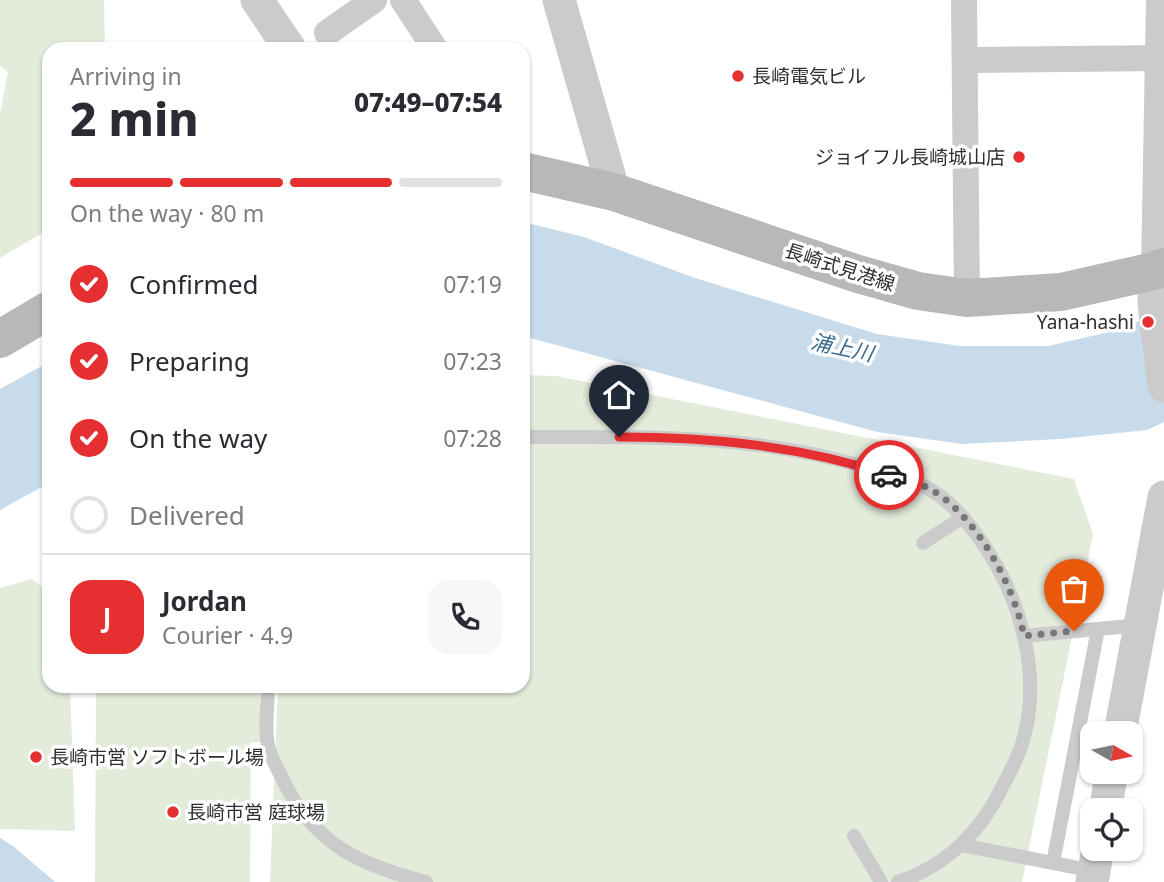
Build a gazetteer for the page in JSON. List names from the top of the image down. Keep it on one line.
{"streets":{"main road":["長崎式見港線"]},"water":["浦上川"],"places":["長崎電気ビル","ジョイフル長崎城山店","Yana-hashi","長崎市営 ソフトボール場","長崎市営 庭球場"],"north":"right","page":{"heading":["2 min","Arriving in","07:49–07:54"],"panel":["Jordan","Courier · 4.9"],"bar":"On the way · 80 m","list":[["Confirmed","07:19"],["Preparing","07:23"],["On the way","07:28"],"Delivered"],"round":"J"}}
